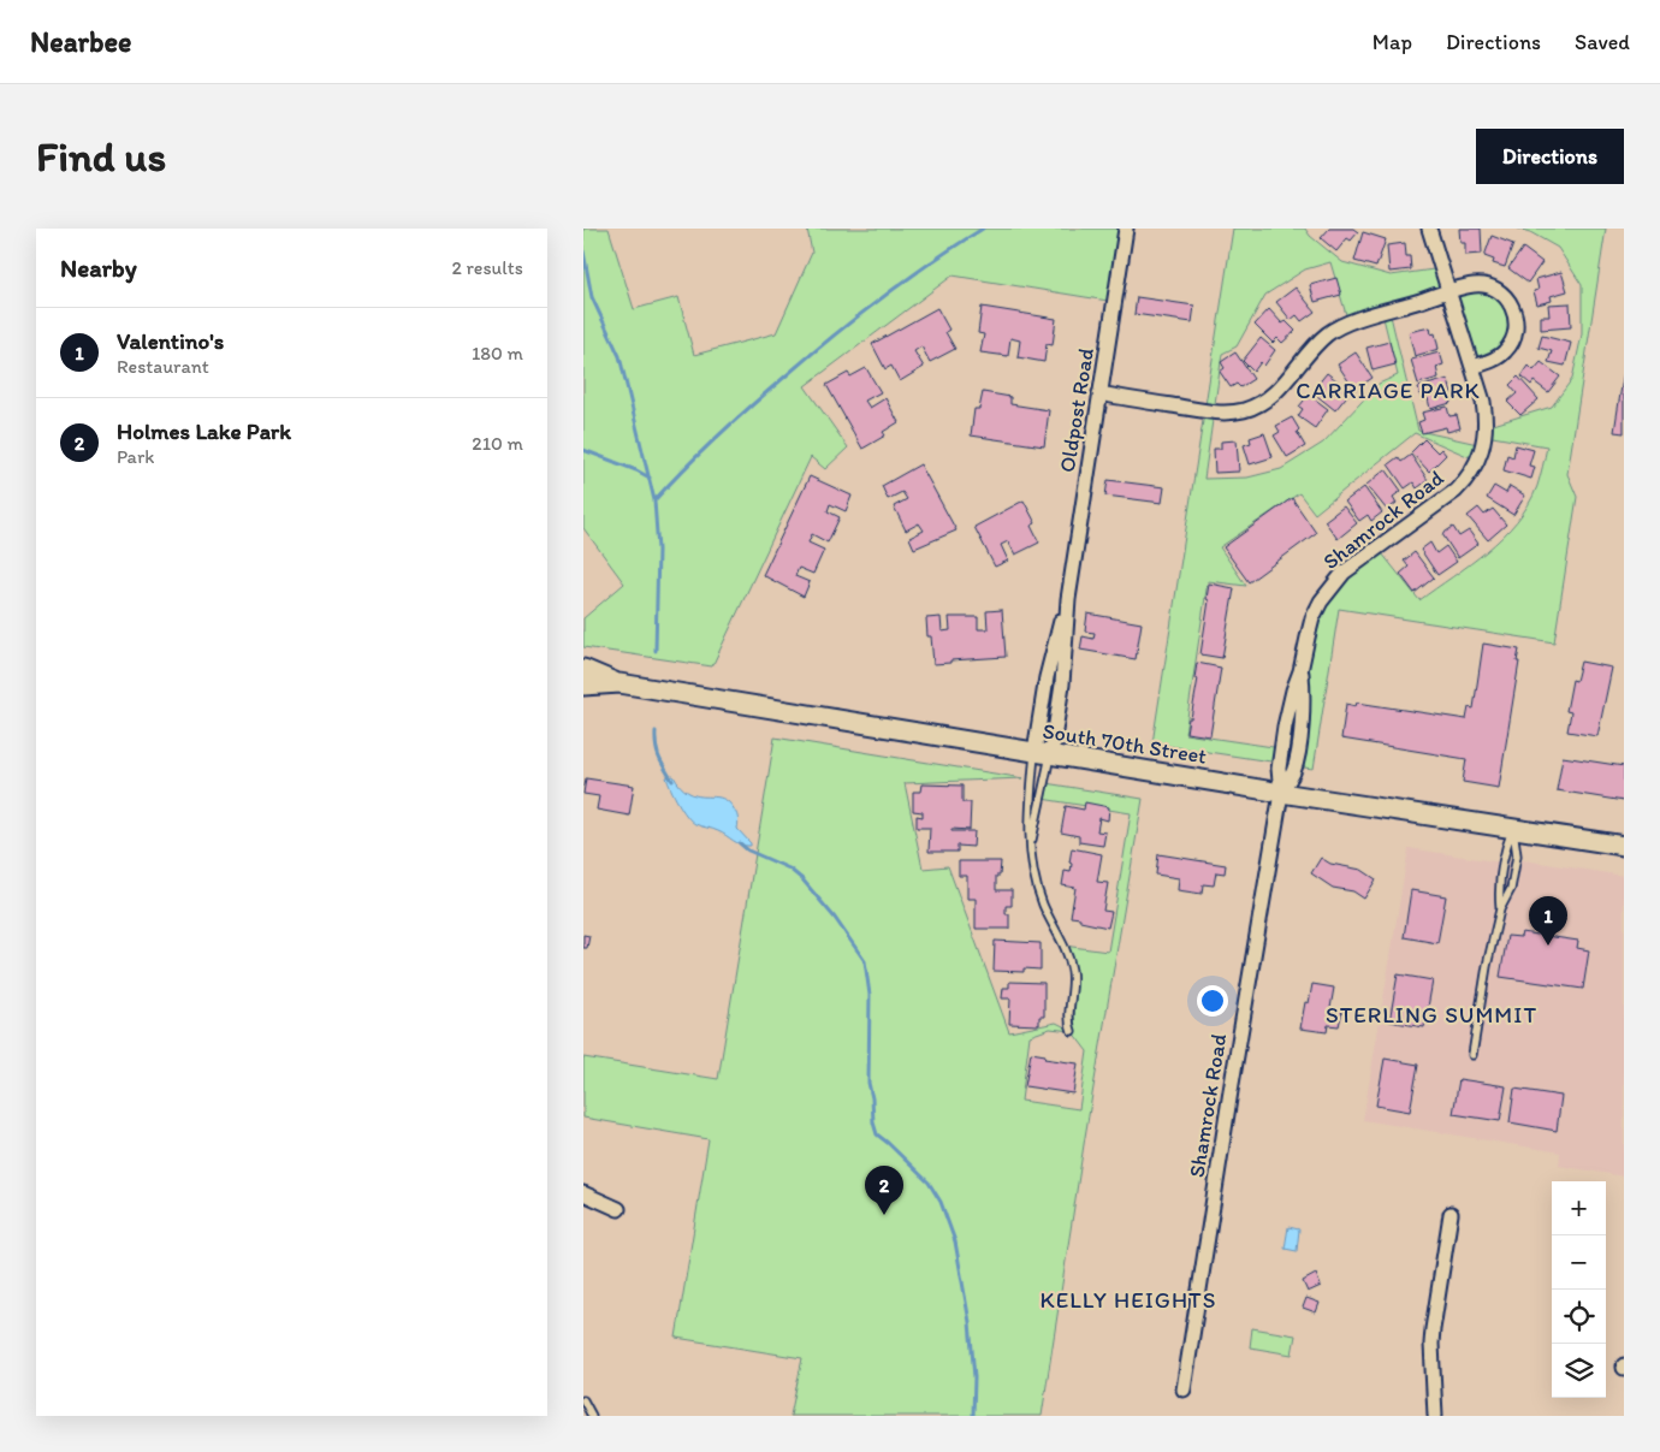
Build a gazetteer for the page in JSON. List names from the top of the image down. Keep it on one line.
{"streets":{"main road":["South 70th Street"],"street":["Oldpost Road","Shamrock Road"]},"crossings":[["Oldpost Road","South 70th Street"],["Shamrock Road","South 70th Street"]],"districts":["CARRIAGE PARK","STERLING SUMMIT","KELLY HEIGHTS"],"page":{"header":"Nearbee","nav":["Map","Directions","Saved"],"buttons":"Directions","title":"Find us","heading":["Nearby","2 results"],"list":[{"mark":"1","name":"Valentino's","note":"Restaurant","value":"180 m"},{"mark":"2","name":"Holmes Lake Park","note":"Park","value":"210 m"}],"pins":["1","2"],"map_buttons":["+","−"]}}
